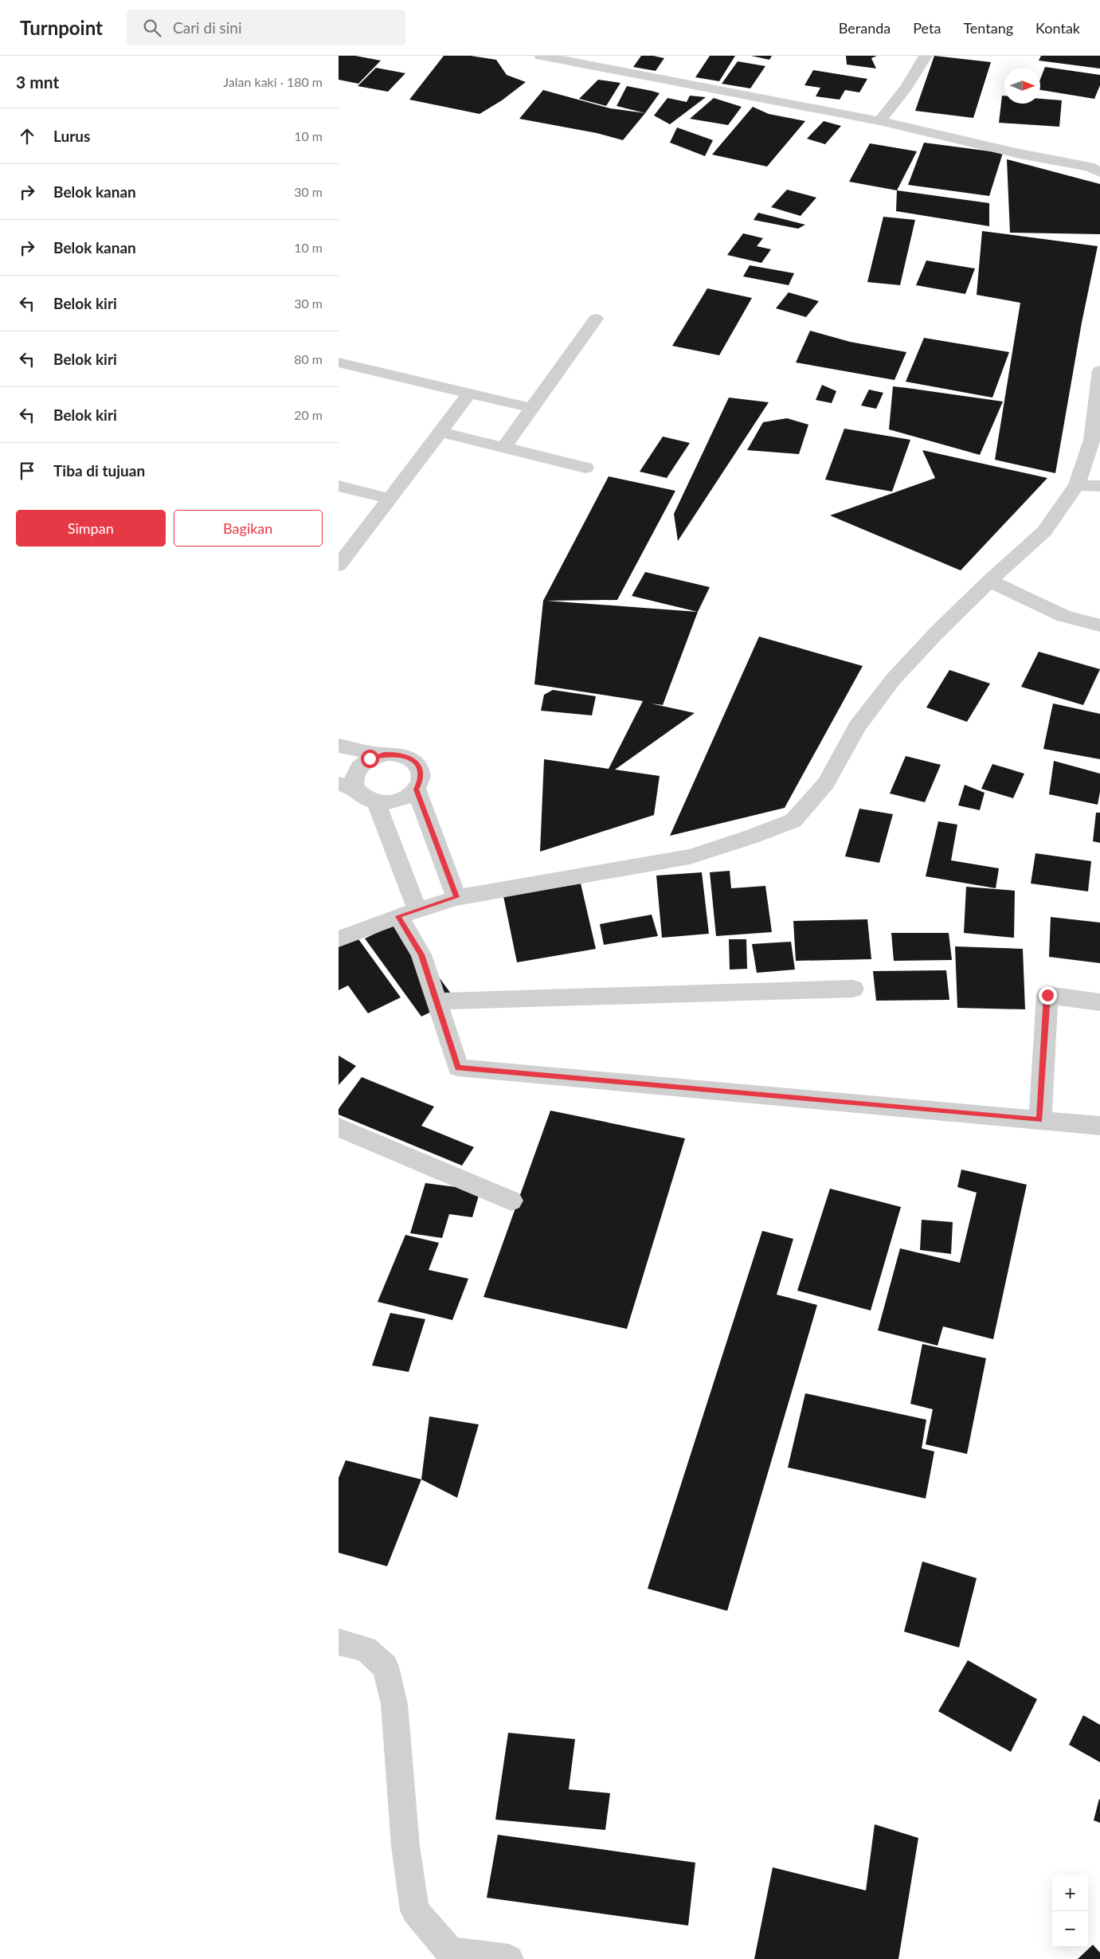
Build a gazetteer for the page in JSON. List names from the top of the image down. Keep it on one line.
{"north":"right","page":{"header":"Turnpoint","search":"Cari di sini","nav":["Beranda","Peta","Tentang","Kontak"],"heading":["3 mnt","Jalan kaki · 180 m"],"list":[["Lurus","10 m"],["Belok kanan","30 m"],["Belok kanan","10 m"],["Belok kiri","30 m"],["Belok kiri","80 m"],["Belok kiri","20 m"],"Tiba di tujuan"],"buttons":["Simpan","Bagikan"],"map_buttons":["+","−"]}}
